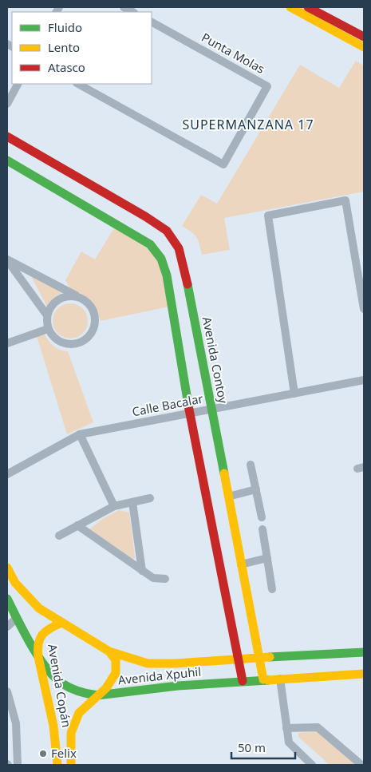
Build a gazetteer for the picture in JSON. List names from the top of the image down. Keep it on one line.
{"streets":{"street":["Punta Molas","Avenida Contoy","Calle Bacalar","Avenida Xpuhil","Avenida Copán"]},"crossings":[["Avenida Contoy","Calle Bacalar"],["Avenida Contoy","Avenida Xpuhil"],["Avenida Xpuhil","Avenida Copán"]],"districts":["SUPERMANZANA 17"],"places":["Felix"],"legend":["Fluido","Lento","Atasco"],"scale_bar":"50 m"}
